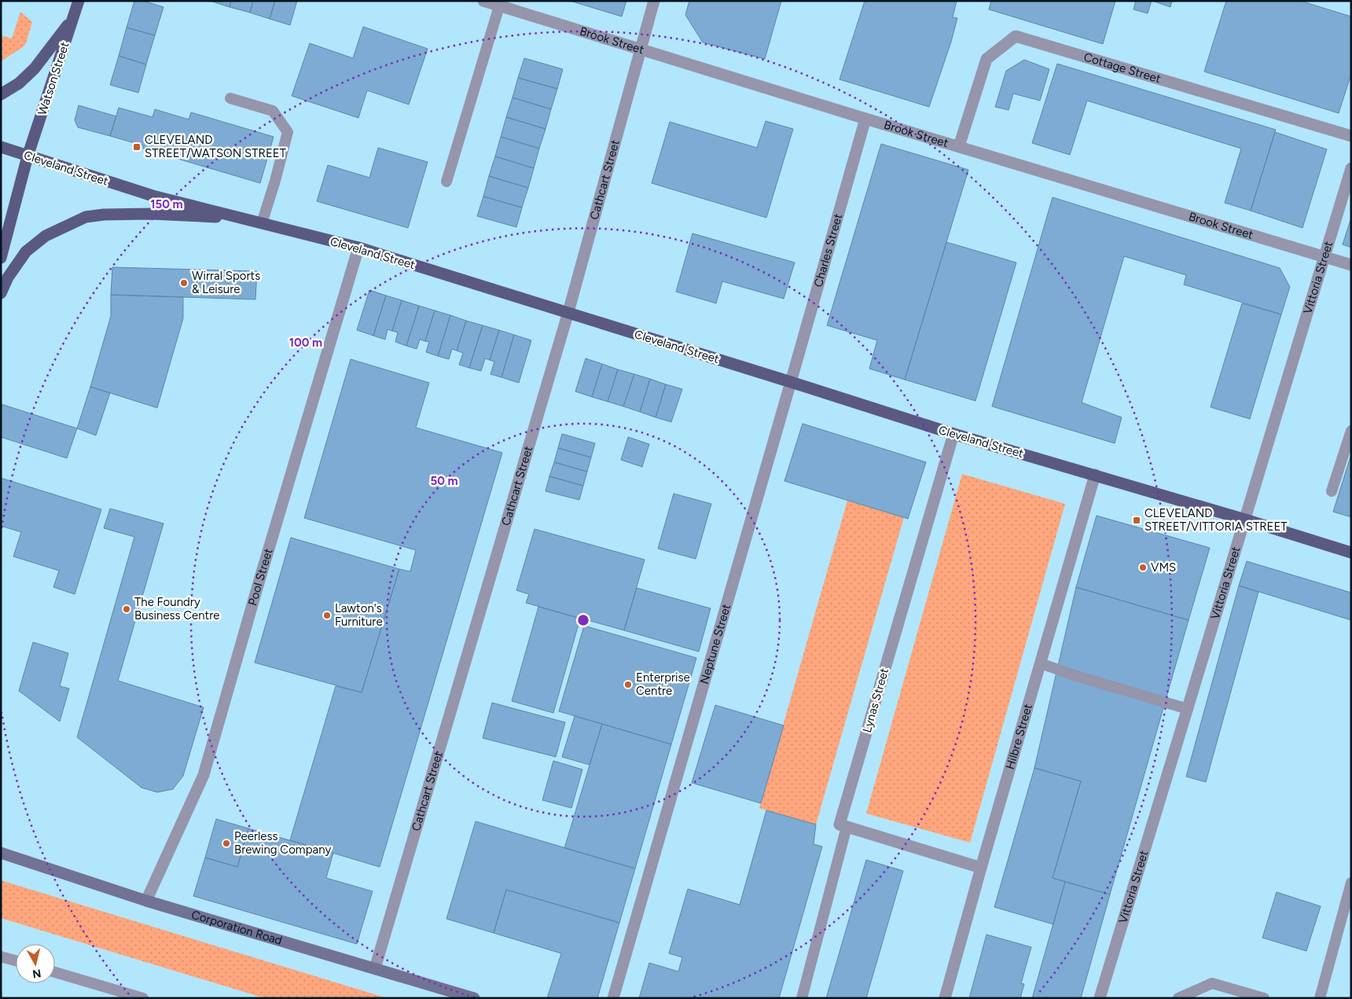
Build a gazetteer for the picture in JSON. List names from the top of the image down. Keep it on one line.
{"streets":{"main road":["Watson Street","Cleveland Street","Corporation Road"],"street":["Brook Street","Cottage Street","Cathcart Street","Charles Street","Vittoria Street","Pool Street","Neptune Street","Lynas Street","Hilbre Street"]},"crossings":[["Brook Street","Cottage Street"],["Brook Street","Cathcart Street"],["Brook Street","Charles Street"],["Brook Street","Vittoria Street"],["Watson Street","Cleveland Street"],["Cleveland Street","Cathcart Street"],["Cleveland Street","Charles Street"],["Cleveland Street","Vittoria Street"],["Cleveland Street","Pool Street"],["Cleveland Street","Neptune Street"],["Cleveland Street","Lynas Street"],["Cleveland Street","Hilbre Street"],["Cathcart Street","Corporation Road"],["Charles Street","Neptune Street"],["Pool Street","Corporation Road"]],"places":{"transit":["CLEVELAND STREET/WATSON STREET","CLEVELAND STREET/VITTORIA STREET"],"other":["Wirral Sports & Leisure","VMS","The Foundry Business Centre","Lawton's Furniture","Enterprise Centre","Peerless Brewing Company"]},"north":"bottom","rings":["150 m","100 m","50 m"]}
